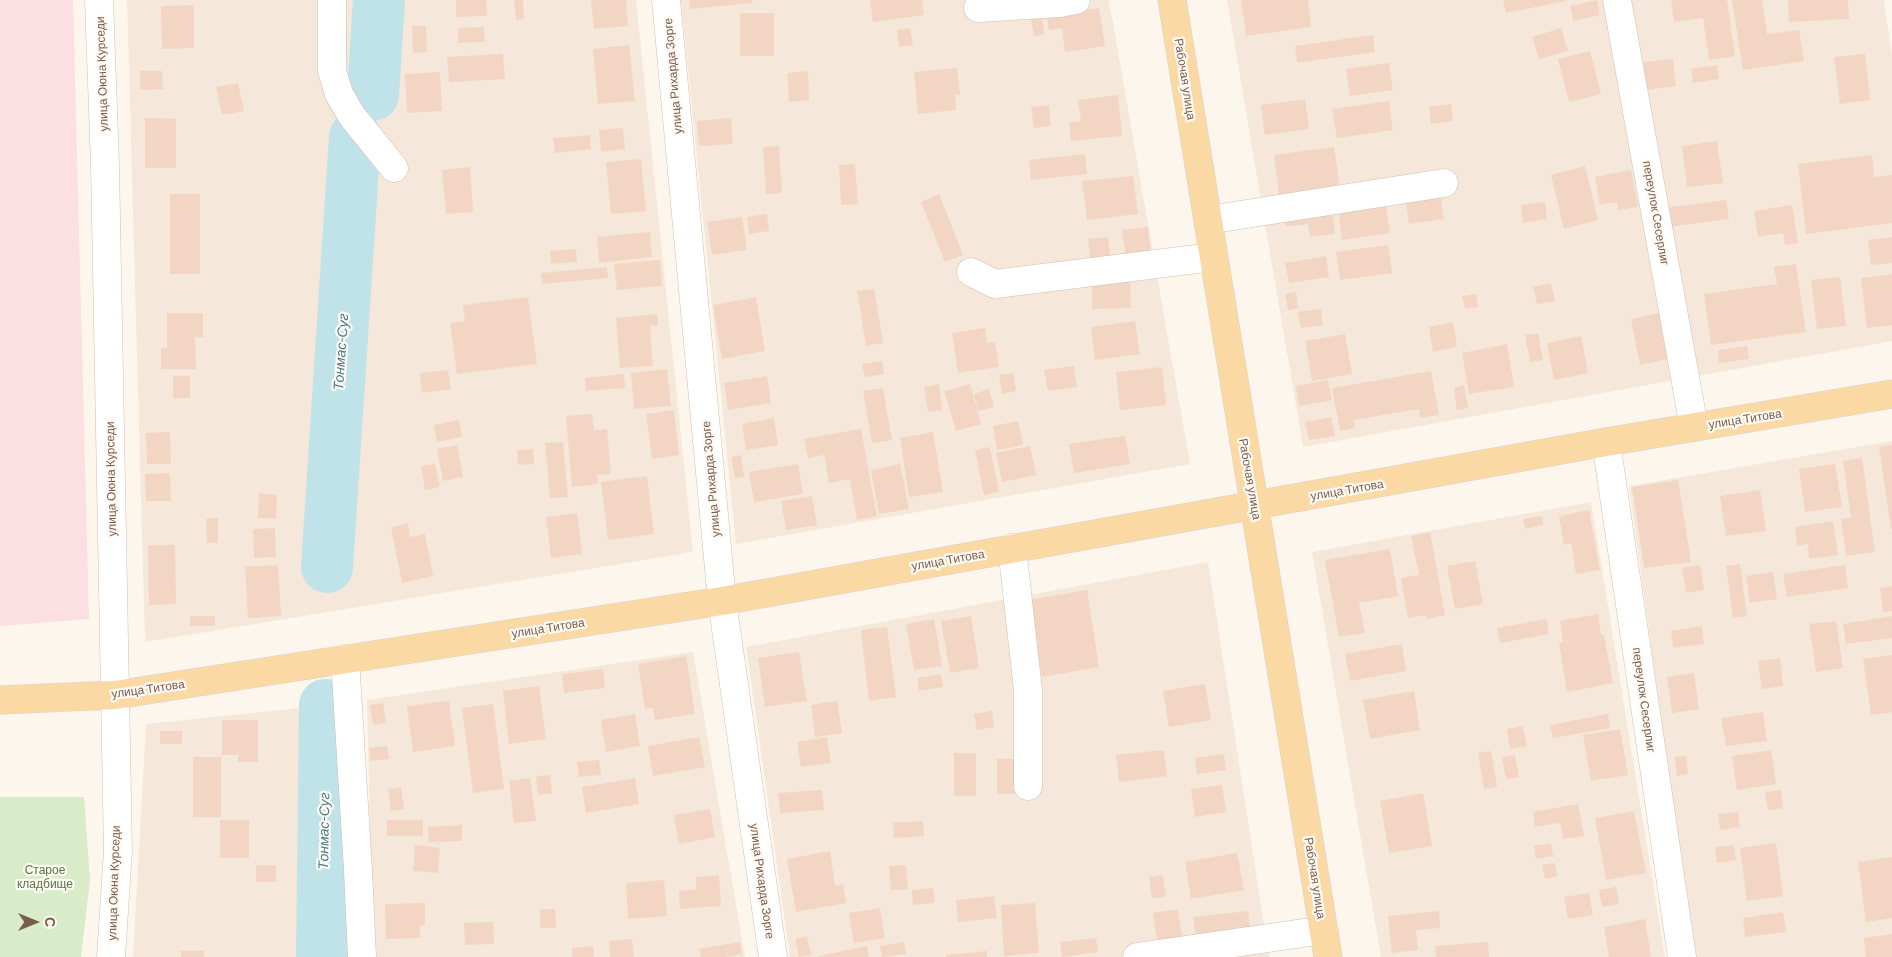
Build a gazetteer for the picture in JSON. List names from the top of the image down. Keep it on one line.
{"streets":{"main road":["Рабочая улица","улица Титова"],"street":["улица Оюна Курседи","улица Рихарда Зорге","переулок Сесерлиг"]},"crossings":[["улица Оюна Курседи","улица Титова"],["улица Рихарда Зорге","улица Титова"],["Рабочая улица","улица Титова"],["переулок Сесерлиг","улица Титова"]],"water":["Тонмас-Суг"],"parks":["Старое кладбище"],"north":"right"}
